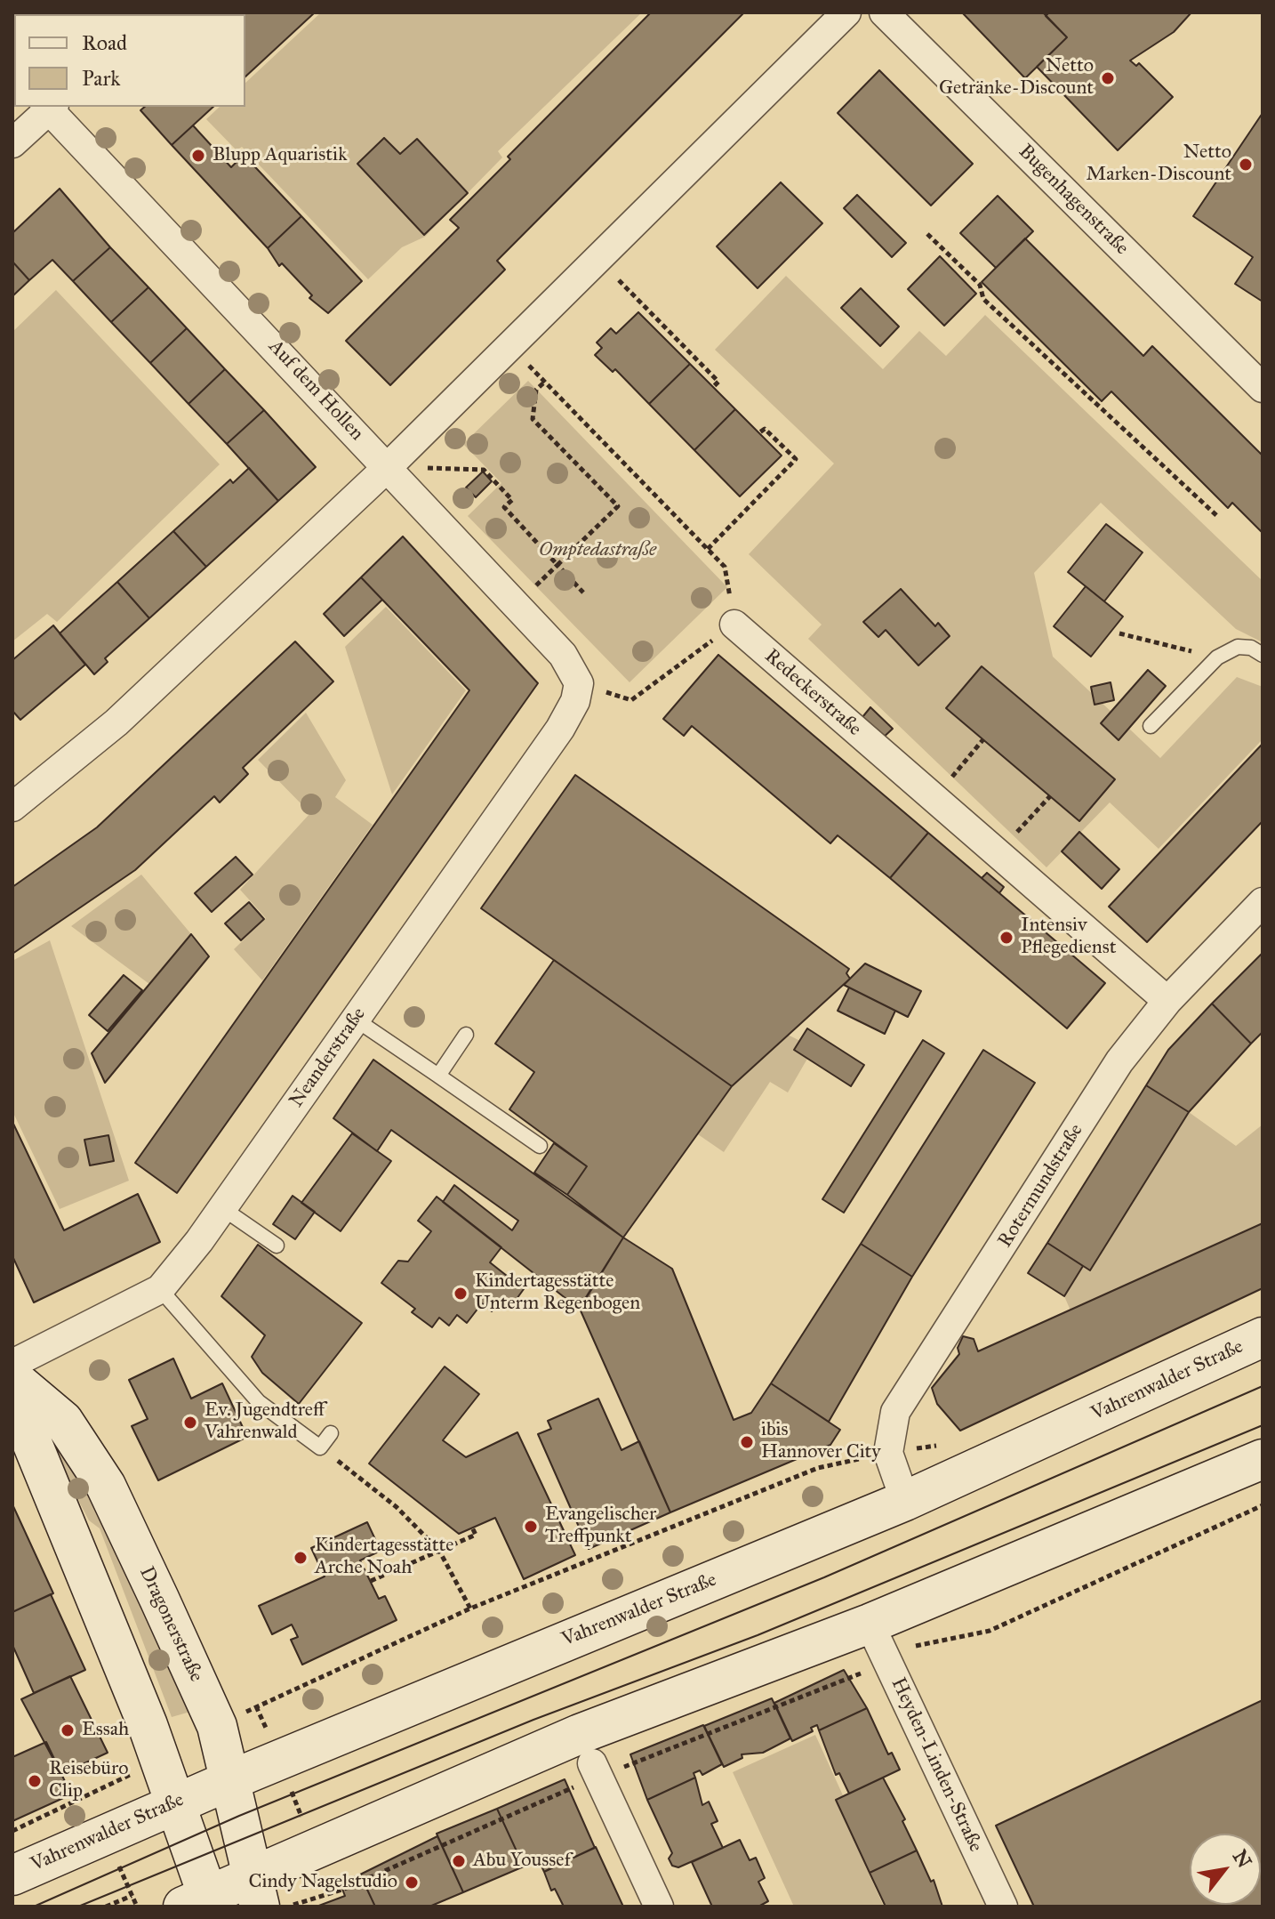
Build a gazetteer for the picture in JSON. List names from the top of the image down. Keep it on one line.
{"streets":{"main road":["Vahrenwalder Straße","Dragonerstraße"],"street":["Bugenhagenstraße","Auf dem Hollen","Redeckerstraße","Neanderstraße","Rotermundstraße","Heyden-Linden-Straße"]},"crossings":[["Auf dem Hollen","Neanderstraße"],["Redeckerstraße","Rotermundstraße"],["Rotermundstraße","Vahrenwalder Straße"],["Vahrenwalder Straße","Dragonerstraße"]],"parks":["Omptedastraße"],"places":["Netto Getränke-Discount","Blupp Aquaristik","Netto Marken-Discount","Intensiv Pflegedienst","Kindertagesstätte Unterm Regenbogen","Ev. Jugendtreff Vahrenwald","ibis Hannover City","Evangelischer Treffpunkt","Kindertagesstätte Arche Noah","Essah","Reisebüro Clip","Abu Youssef","Cindy Nagelstudio"],"legend":["Road","Park"],"north":"top right"}
